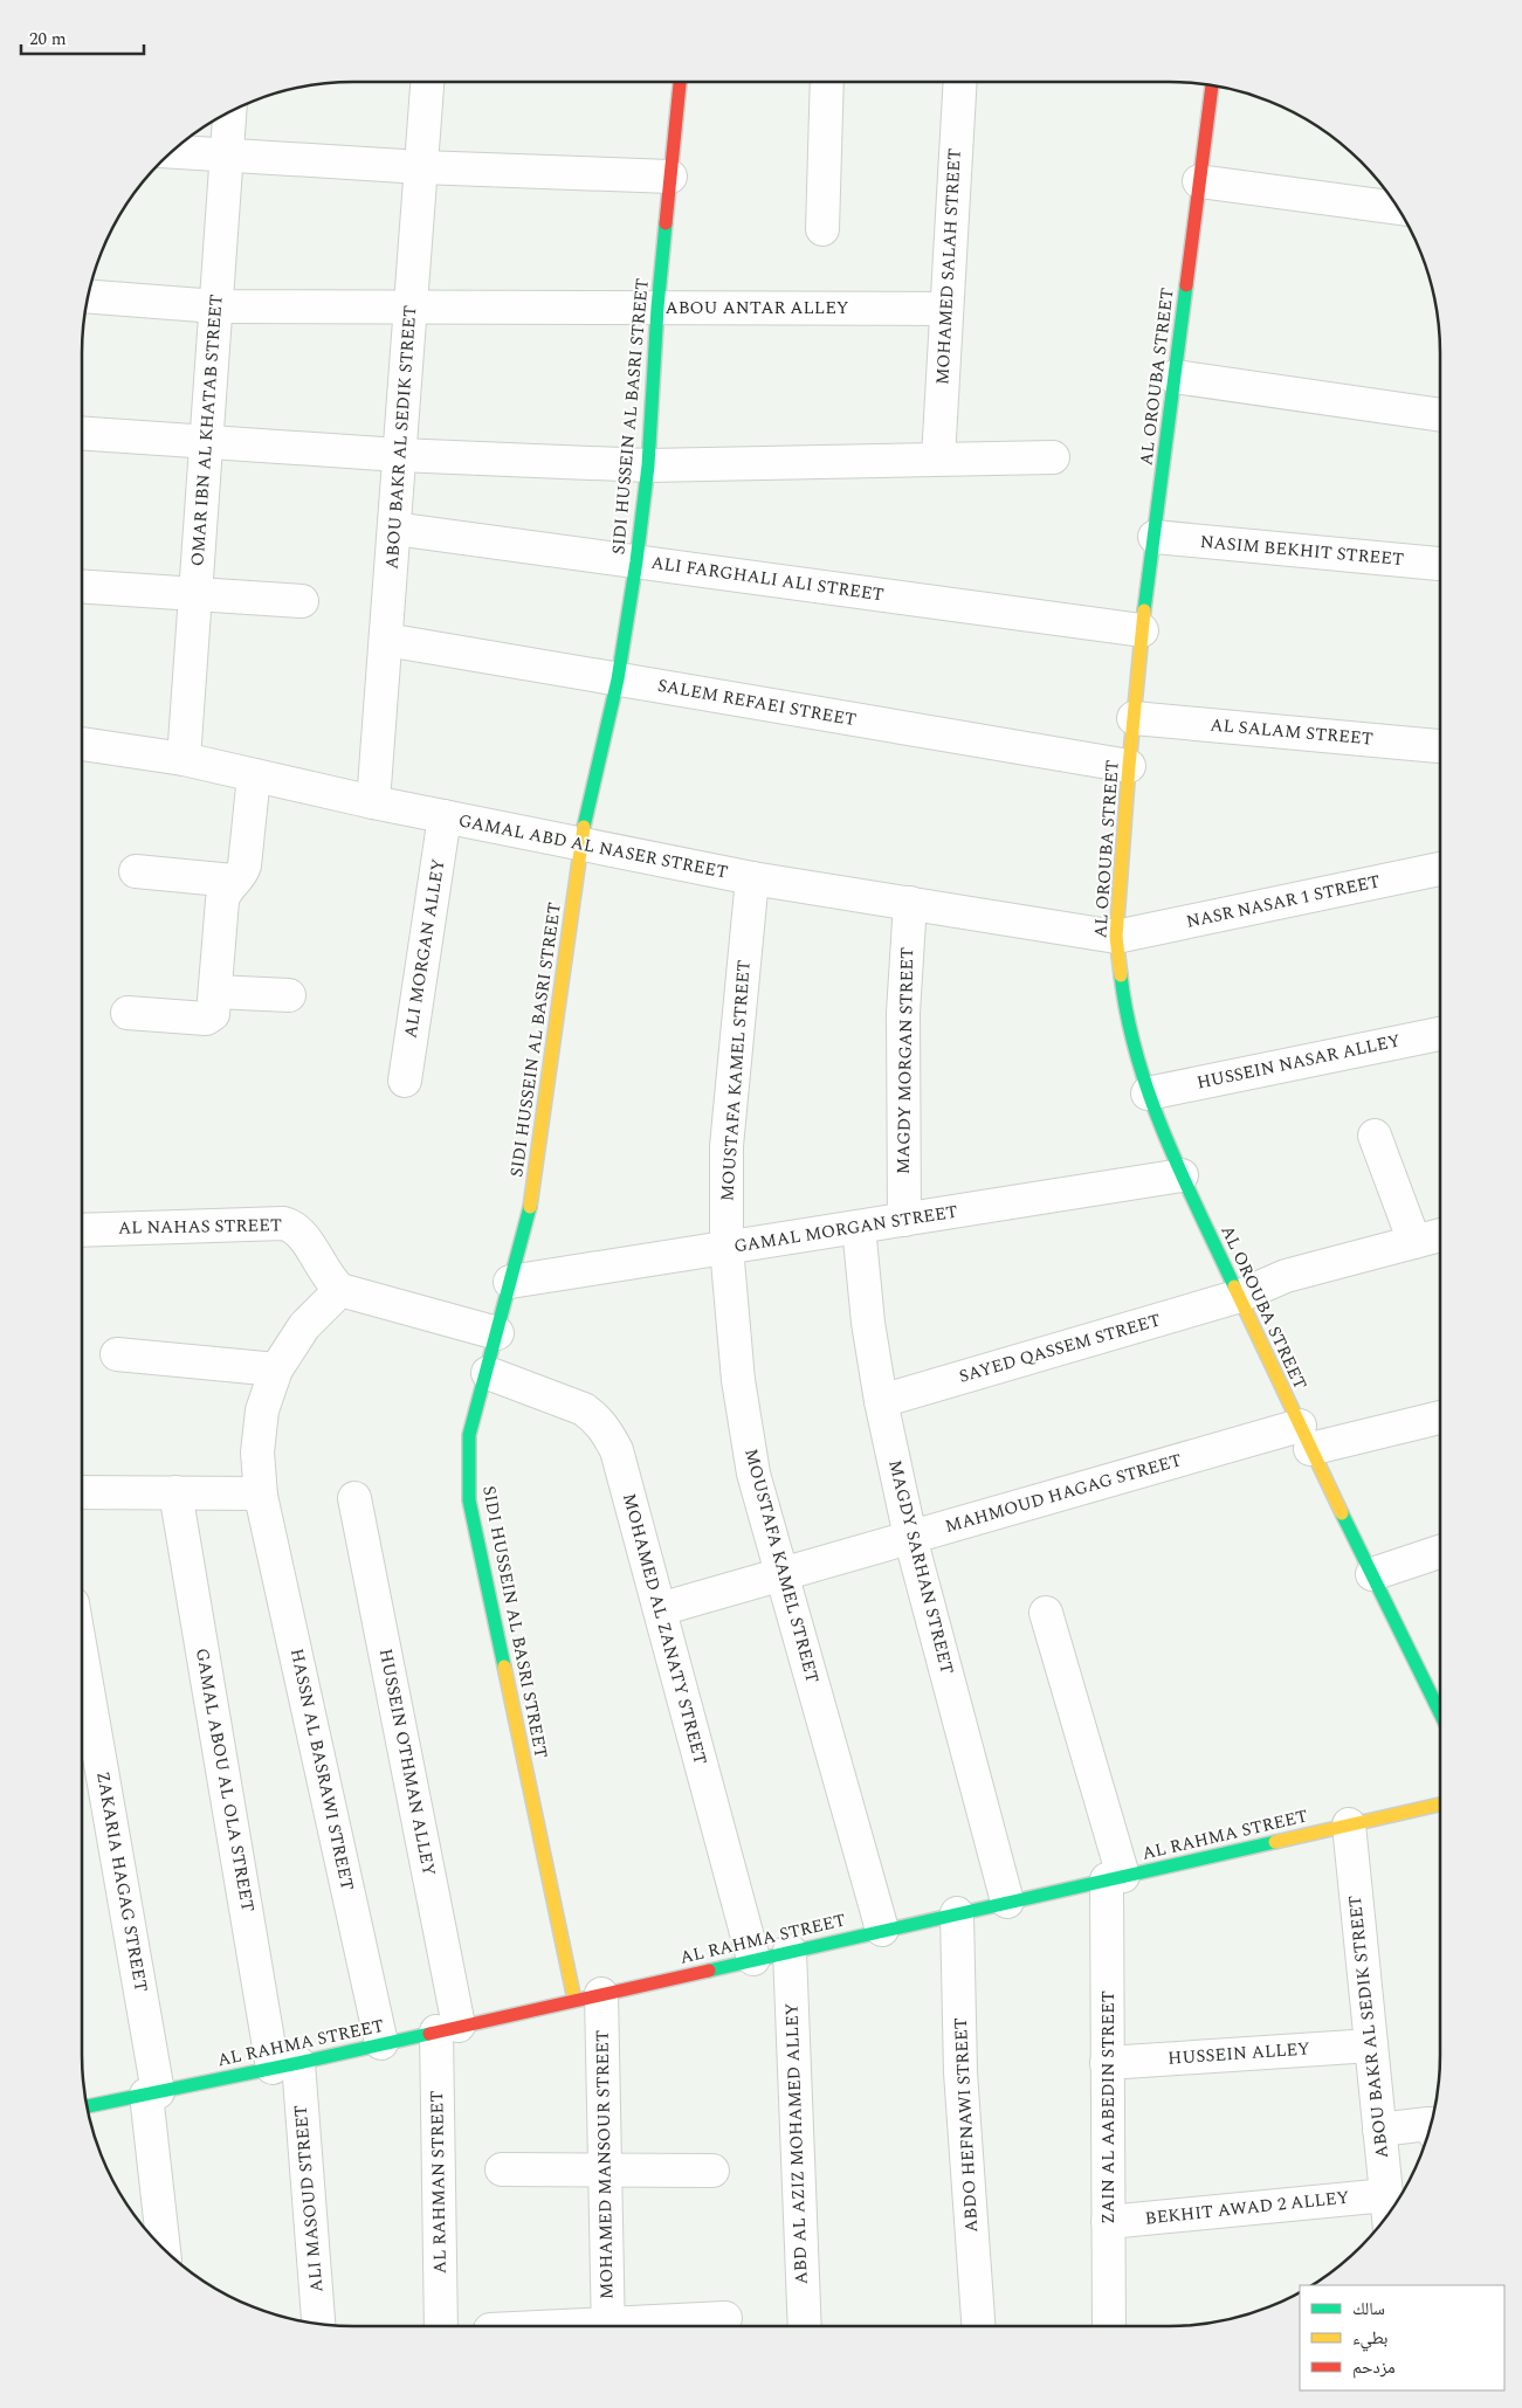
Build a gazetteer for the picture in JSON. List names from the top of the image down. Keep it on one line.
{"streets":{"street":["MOHAMED SALAH STREET","ABOU ANTAR ALLEY","AL OROUBA STREET","SIDI HUSSEIN AL BASRI STREET","OMAR IBN AL KHATAB STREET","ABOU BAKR AL SEDIK STREET","NASIM BEKHIT STREET","ALI FARGHALI ALI STREET","SALEM REFAEI STREET","AL SALAM STREET","GAMAL ABD AL NASER STREET","NASR NASAR 1 STREET","ALI MORGAN ALLEY","MAGDY MORGAN STREET","HUSSEIN NASAR ALLEY","MOUSTAFA KAMEL STREET","AL NAHAS STREET","GAMAL MORGAN STREET","SAYED QASSEM STREET","MAHMOUD HAGAG STREET","MAGDY SARHAN STREET","MOHAMED AL ZANATY STREET","HUSSEIN OTHMAN ALLEY","HASSN AL BASRAWI STREET","GAMAL ABOU AL OLA STREET","AL RAHMA STREET","ZAKARIA HAGAG STREET","HUSSEIN ALLEY","ZAIN AL AABEDIN STREET","ABDO HEFNAWI STREET","ABD AL AZIZ MOHAMED ALLEY","MOHAMED MANSOUR STREET","AL RAHMAN STREET","ALI MASOUD STREET","BEKHIT AWAD 2 ALLEY"]},"crossings":[["MOHAMED SALAH STREET","ABOU ANTAR ALLEY"],["ABOU ANTAR ALLEY","SIDI HUSSEIN AL BASRI STREET"],["ABOU ANTAR ALLEY","OMAR IBN AL KHATAB STREET"],["ABOU ANTAR ALLEY","ABOU BAKR AL SEDIK STREET"],["AL OROUBA STREET","NASIM BEKHIT STREET"],["AL OROUBA STREET","ALI FARGHALI ALI STREET"],["AL OROUBA STREET","SALEM REFAEI STREET"],["AL OROUBA STREET","AL SALAM STREET"],["AL OROUBA STREET","GAMAL ABD AL NASER STREET"],["AL OROUBA STREET","NASR NASAR 1 STREET"],["AL OROUBA STREET","HUSSEIN NASAR ALLEY"],["AL OROUBA STREET","GAMAL MORGAN STREET"],["AL OROUBA STREET","SAYED QASSEM STREET"],["AL OROUBA STREET","MAHMOUD HAGAG STREET"],["SIDI HUSSEIN AL BASRI STREET","ALI FARGHALI ALI STREET"],["SIDI HUSSEIN AL BASRI STREET","SALEM REFAEI STREET"],["SIDI HUSSEIN AL BASRI STREET","GAMAL ABD AL NASER STREET"],["SIDI HUSSEIN AL BASRI STREET","GAMAL MORGAN STREET"],["SIDI HUSSEIN AL BASRI STREET","MOHAMED AL ZANATY STREET"],["SIDI HUSSEIN AL BASRI STREET","AL RAHMA STREET"],["SIDI HUSSEIN AL BASRI STREET","MOHAMED MANSOUR STREET"],["OMAR IBN AL KHATAB STREET","GAMAL ABD AL NASER STREET"],["ABOU BAKR AL SEDIK STREET","ALI FARGHALI ALI STREET"],["ABOU BAKR AL SEDIK STREET","SALEM REFAEI STREET"],["ABOU BAKR AL SEDIK STREET","GAMAL ABD AL NASER STREET"],["ABOU BAKR AL SEDIK STREET","AL RAHMA STREET"],["ABOU BAKR AL SEDIK STREET","HUSSEIN ALLEY"],["ABOU BAKR AL SEDIK STREET","BEKHIT AWAD 2 ALLEY"],["GAMAL ABD AL NASER STREET","NASR NASAR 1 STREET"],["GAMAL ABD AL NASER STREET","ALI MORGAN ALLEY"],["GAMAL ABD AL NASER STREET","MAGDY MORGAN STREET"],["GAMAL ABD AL NASER STREET","MOUSTAFA KAMEL STREET"],["MAGDY MORGAN STREET","GAMAL MORGAN STREET"],["MOUSTAFA KAMEL STREET","GAMAL MORGAN STREET"],["MOUSTAFA KAMEL STREET","MAHMOUD HAGAG STREET"],["MOUSTAFA KAMEL STREET","AL RAHMA STREET"],["AL NAHAS STREET","HASSN AL BASRAWI STREET"],["GAMAL MORGAN STREET","MAGDY SARHAN STREET"],["SAYED QASSEM STREET","MAGDY SARHAN STREET"],["MAHMOUD HAGAG STREET","MAGDY SARHAN STREET"],["MAHMOUD HAGAG STREET","MOHAMED AL ZANATY STREET"],["MAGDY SARHAN STREET","AL RAHMA STREET"],["MOHAMED AL ZANATY STREET","AL RAHMA STREET"],["HUSSEIN OTHMAN ALLEY","AL RAHMA STREET"],["HUSSEIN OTHMAN ALLEY","AL RAHMAN STREET"],["HASSN AL BASRAWI STREET","AL RAHMA STREET"],["GAMAL ABOU AL OLA STREET","AL RAHMA STREET"],["GAMAL ABOU AL OLA STREET","ALI MASOUD STREET"],["AL RAHMA STREET","ZAKARIA HAGAG STREET"],["AL RAHMA STREET","ZAIN AL AABEDIN STREET"],["AL RAHMA STREET","ABDO HEFNAWI STREET"],["AL RAHMA STREET","ABD AL AZIZ MOHAMED ALLEY"],["AL RAHMA STREET","MOHAMED MANSOUR STREET"],["AL RAHMA STREET","AL RAHMAN STREET"],["AL RAHMA STREET","ALI MASOUD STREET"],["HUSSEIN ALLEY","ZAIN AL AABEDIN STREET"],["ZAIN AL AABEDIN STREET","BEKHIT AWAD 2 ALLEY"]],"legend":["سالك","بطيء","مزدحم"],"scale_bar":"20 m"}
